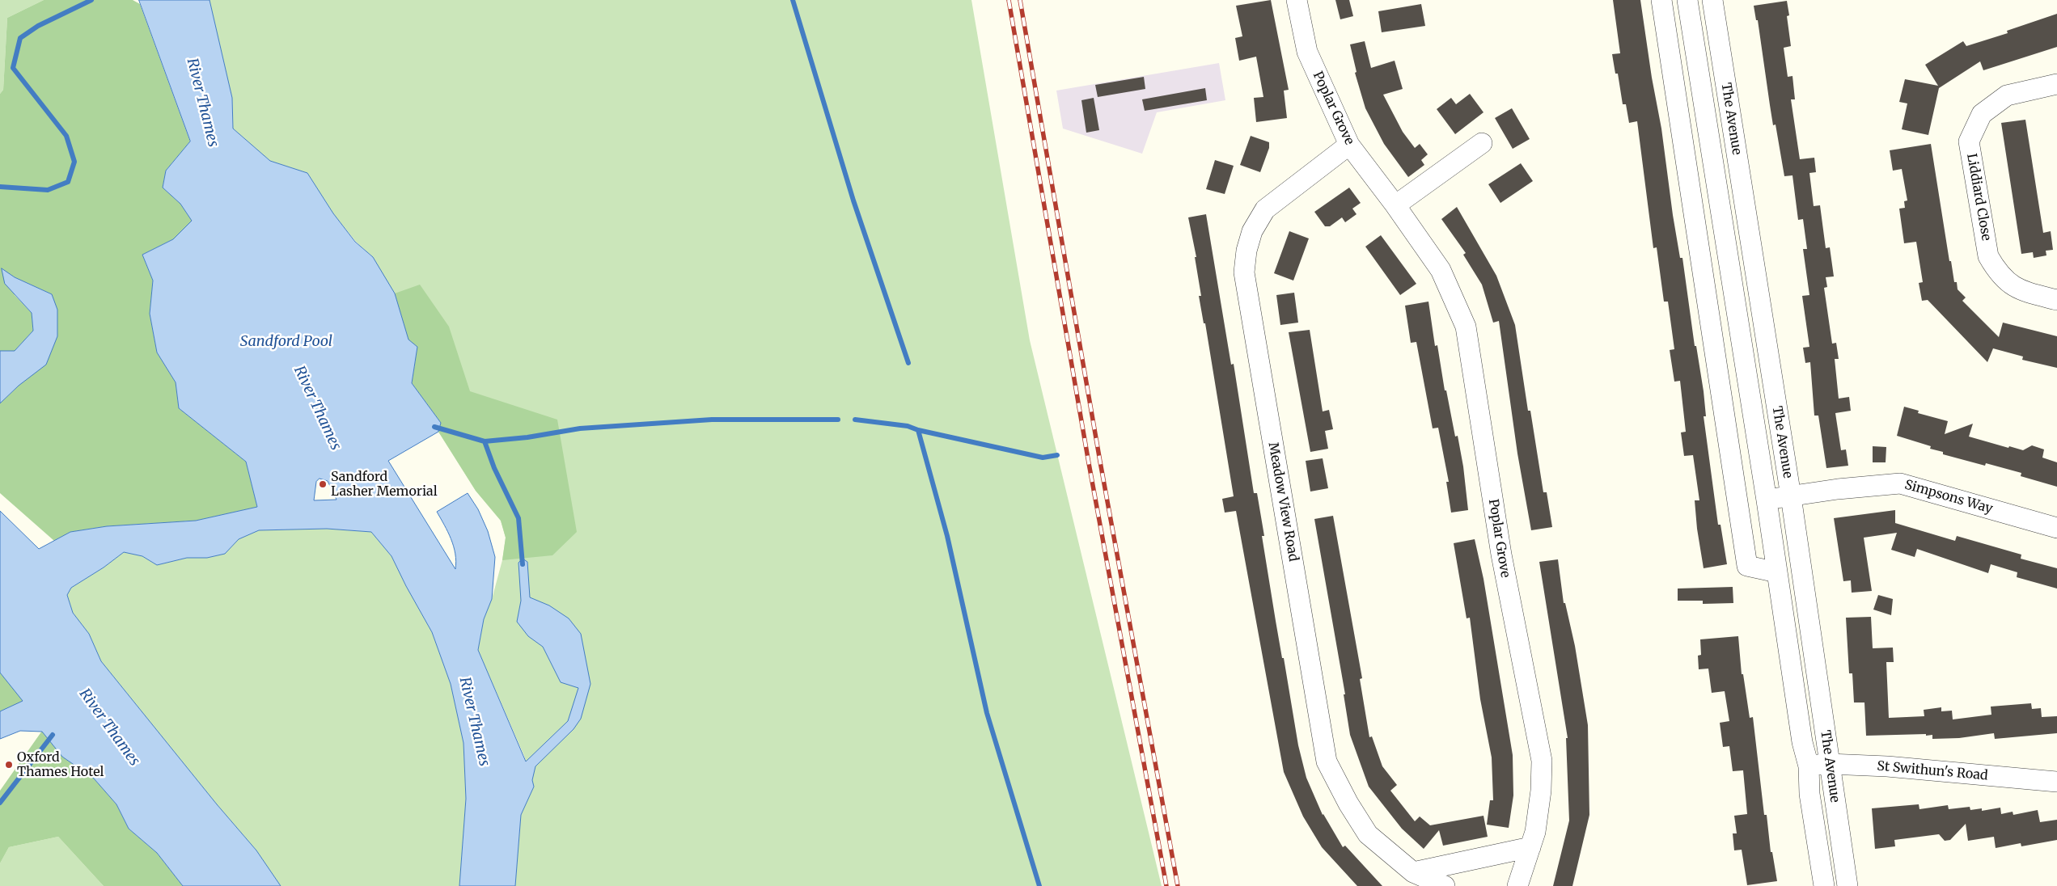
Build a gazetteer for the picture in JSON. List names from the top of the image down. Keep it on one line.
{"streets":{"street":["Poplar Grove","The Avenue","Liddiard Close","Simpsons Way","Meadow View Road","St Swithun's Road"]},"crossings":[["Poplar Grove","Meadow View Road"],["The Avenue","Simpsons Way"],["The Avenue","St Swithun's Road"]],"water":["River Thames","Sandford Pool"],"places":["Sandford Lasher Memorial","Oxford Thames Hotel"]}
